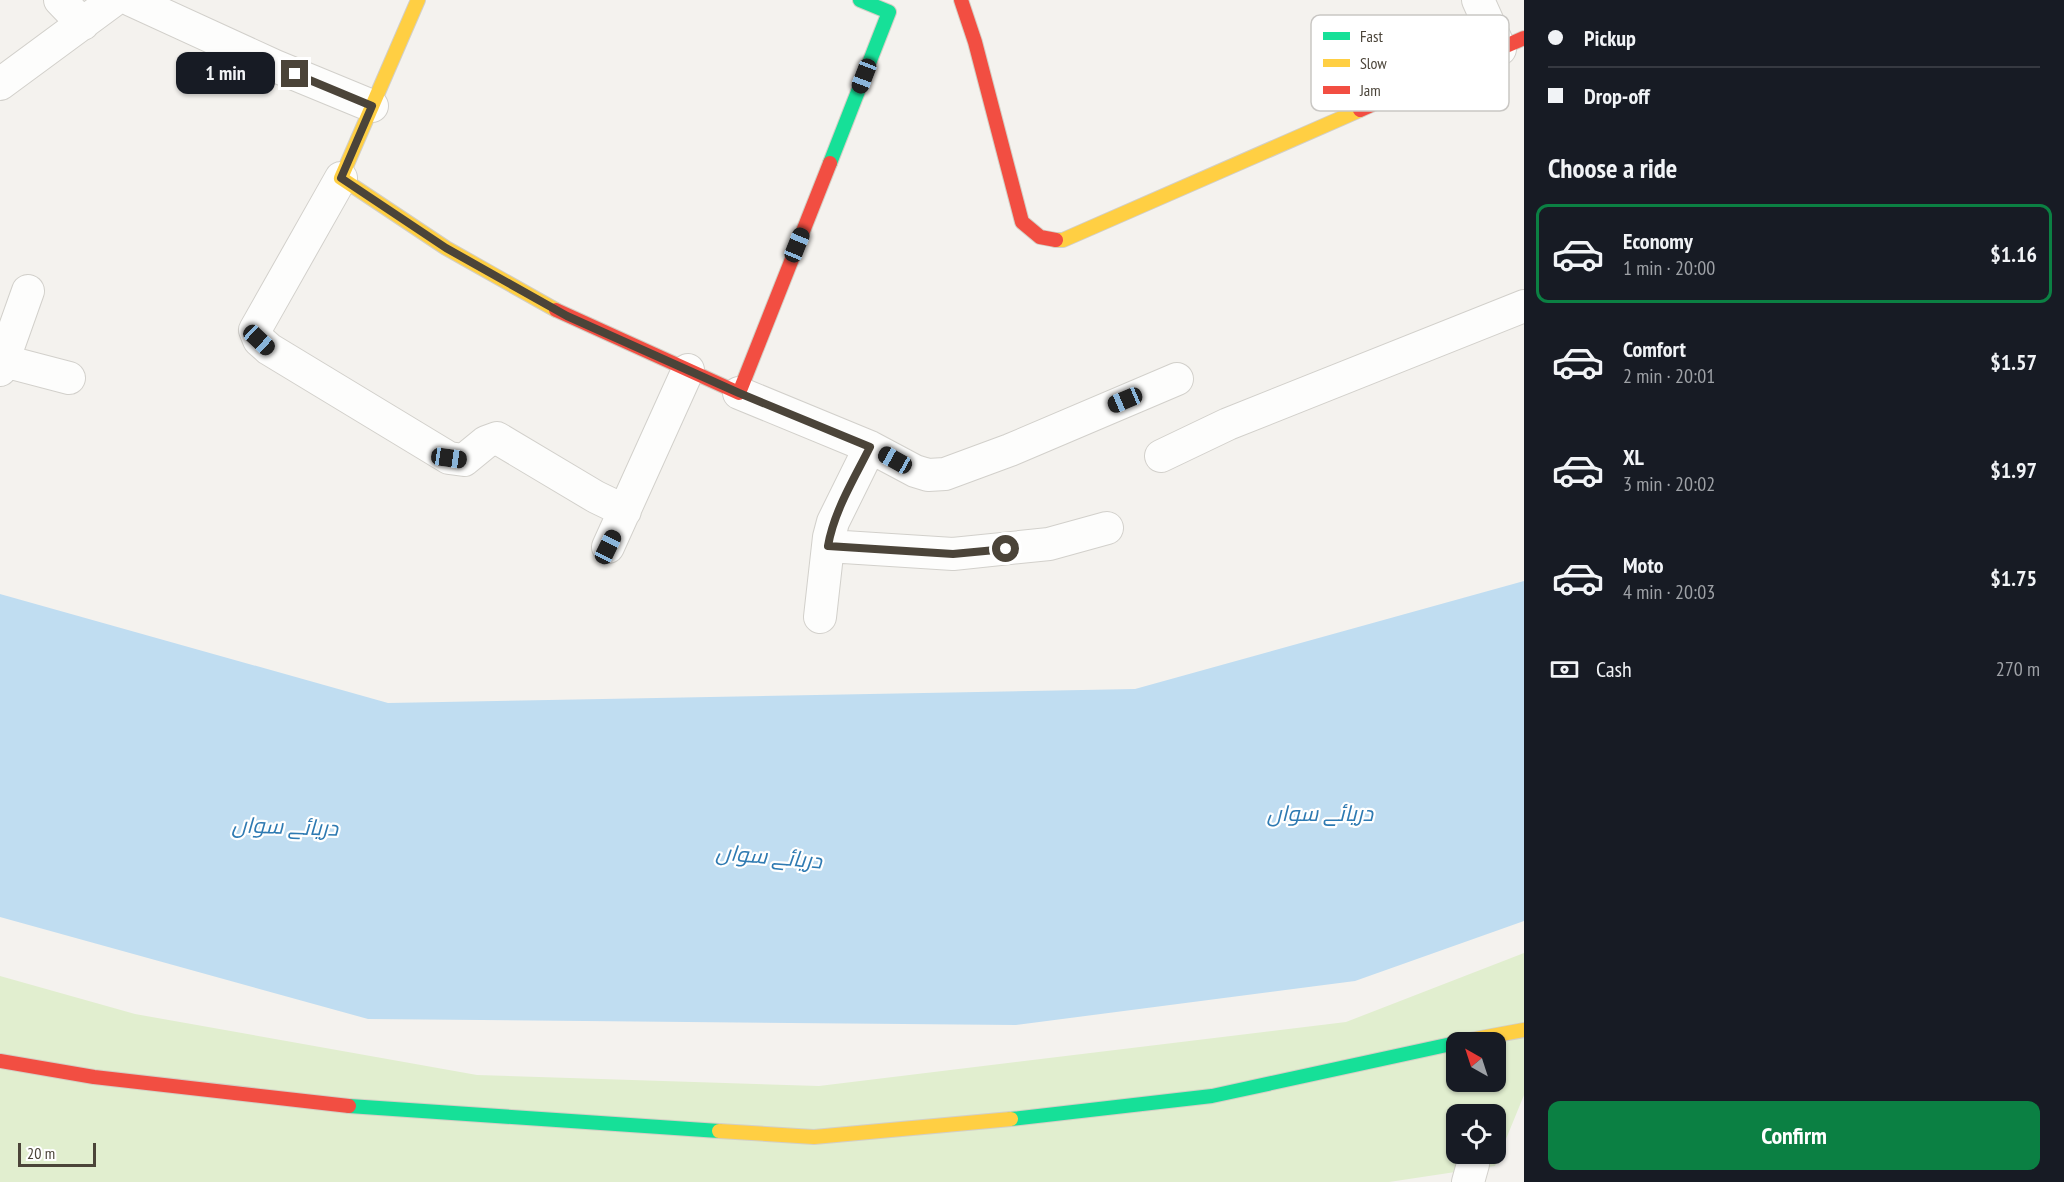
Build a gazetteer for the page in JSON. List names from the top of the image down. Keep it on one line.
{"water":["دریائے سواں"],"legend":["Fast","Slow","Jam"],"scale_bar":"20 m","north":"top left","page":{"banner":["Pickup","Drop-off"],"bubble":"1 min","heading":"Choose a ride","list":[{"name":"Economy","note":"1 min · 20:00","value":"$1.16"},{"name":"Comfort","note":"2 min · 20:01","value":"$1.57"},{"name":"XL","note":"3 min · 20:02","value":"$1.97"},{"name":"Moto","note":"4 min · 20:03","value":"$1.75"}],"pay":["Cash","270 m"],"buttons":"Confirm","scale":"20 m"}}
